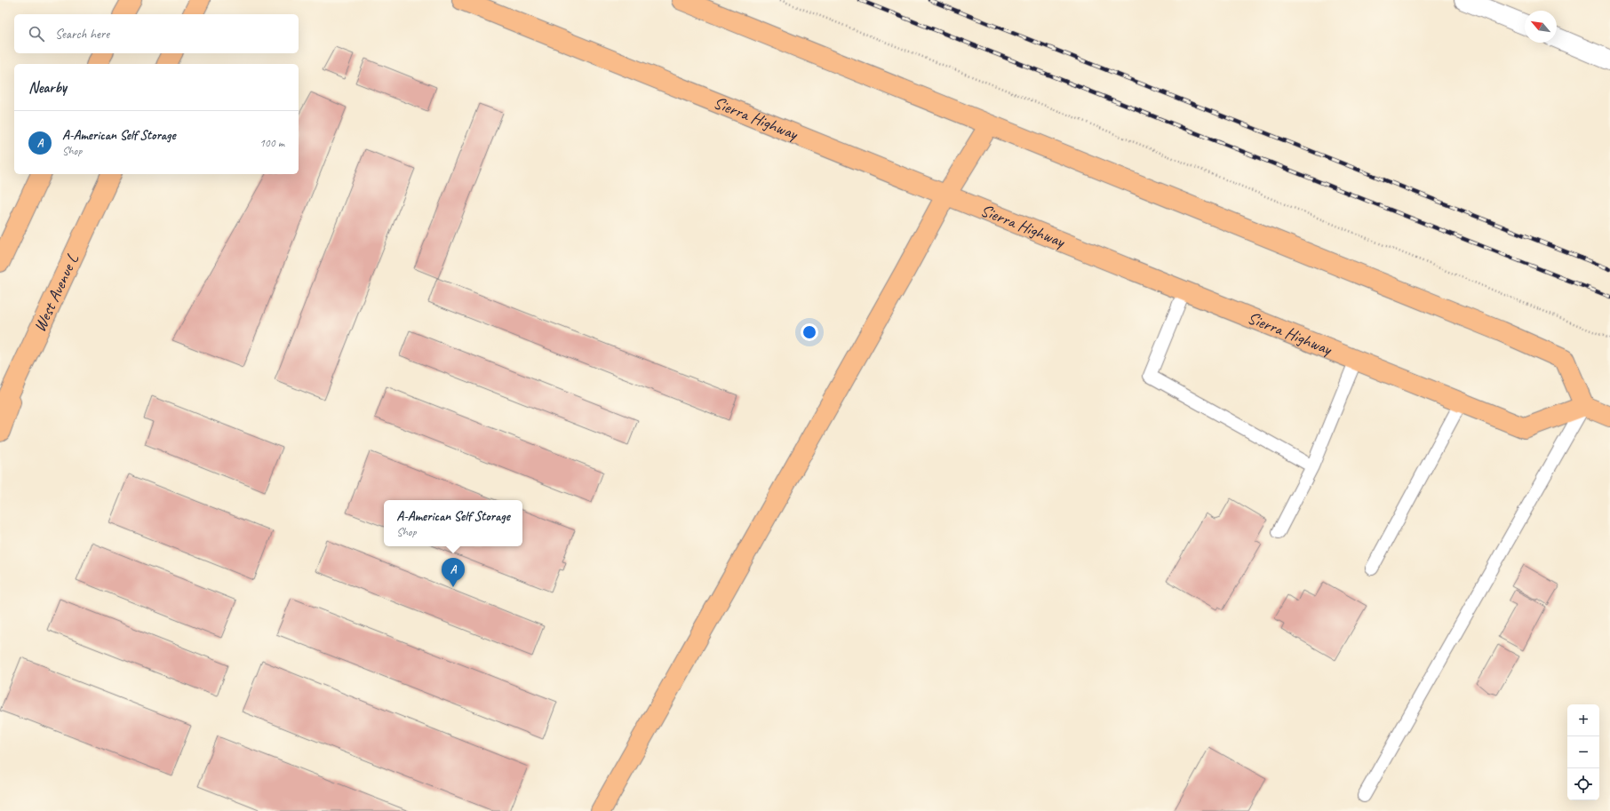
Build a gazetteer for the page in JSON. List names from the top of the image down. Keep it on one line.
{"streets":{"main road":["Sierra Highway","West Avenue L"]},"north":"top left","page":{"search":"Search here","heading":"Nearby","list":[{"mark":"A","name":"A-American Self Storage","note":"Shop","value":"100 m"}],"popup":["A-American Self Storage","Shop"],"pins":"A","map_buttons":["+","−"]}}
